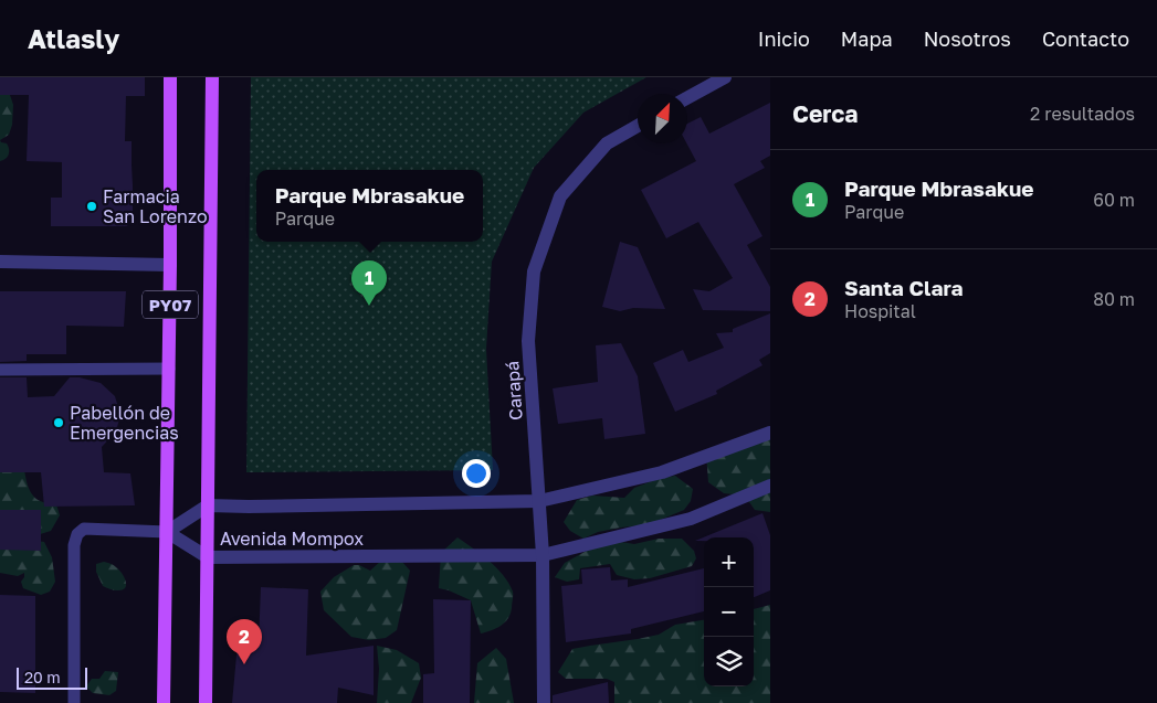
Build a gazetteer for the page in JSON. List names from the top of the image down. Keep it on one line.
{"streets":{"main road":["PY07"],"street":["Carapá","Avenida Mompox"]},"crossings":[["PY07","Avenida Mompox"],["Carapá","Avenida Mompox"]],"places":["Farmacia San Lorenzo","Pabellón de Emergencias"],"scale_bar":"20 m","north":"top right","page":{"header":"Atlasly","nav":["Inicio","Mapa","Nosotros","Contacto"],"heading":["Cerca","2 resultados"],"list":[{"mark":"1","name":"Parque Mbrasakue","note":"Parque","value":"60 m"},{"mark":"2","name":"Santa Clara","note":"Hospital","value":"80 m"}],"popup":["Parque Mbrasakue","Parque"],"pins":["1","2"],"map_buttons":["+","−"],"scale":"20 m"}}
